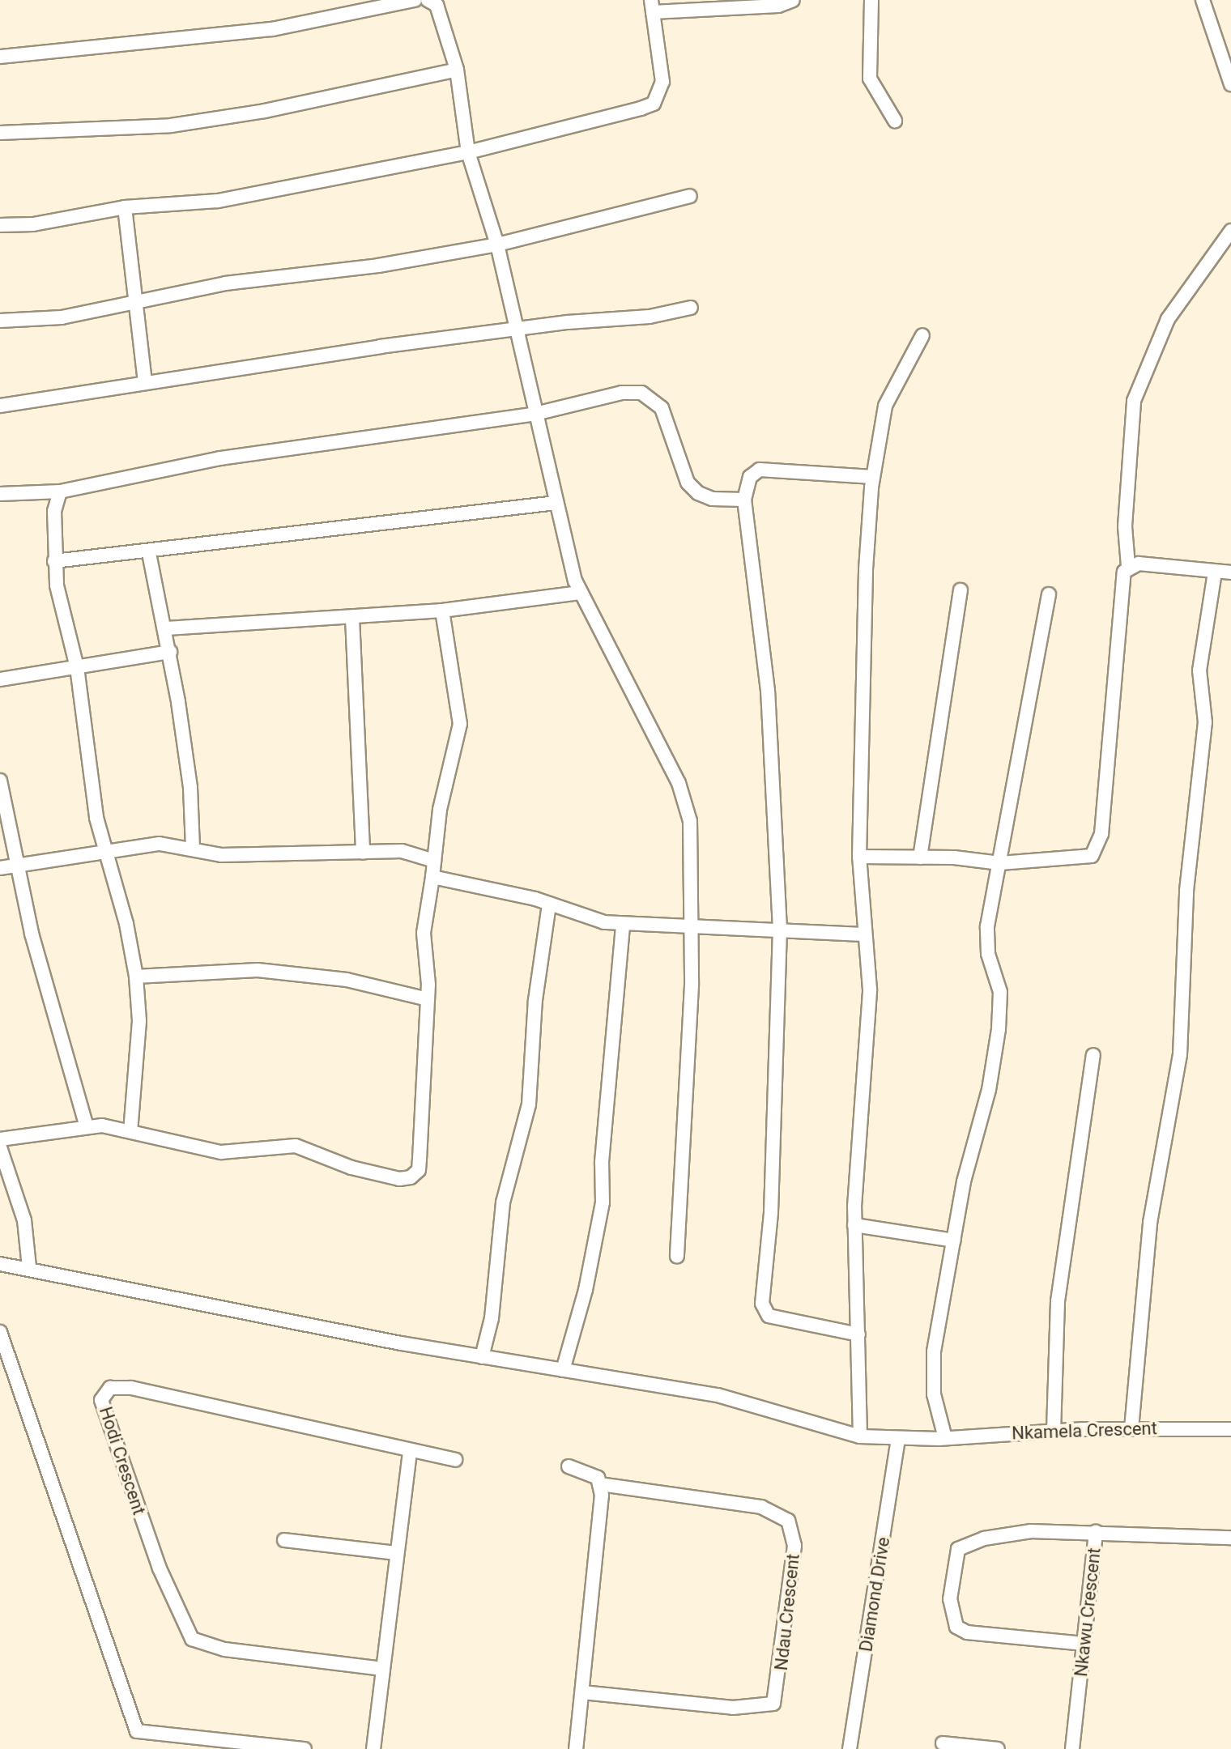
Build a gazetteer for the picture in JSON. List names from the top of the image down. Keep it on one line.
{"streets":{"street":["Nkamela Crescent","Hodi Crescent","Diamond Drive","Ndau Crescent","Nkawu Crescent"]},"crossings":[["Nkamela Crescent","Diamond Drive"]]}
